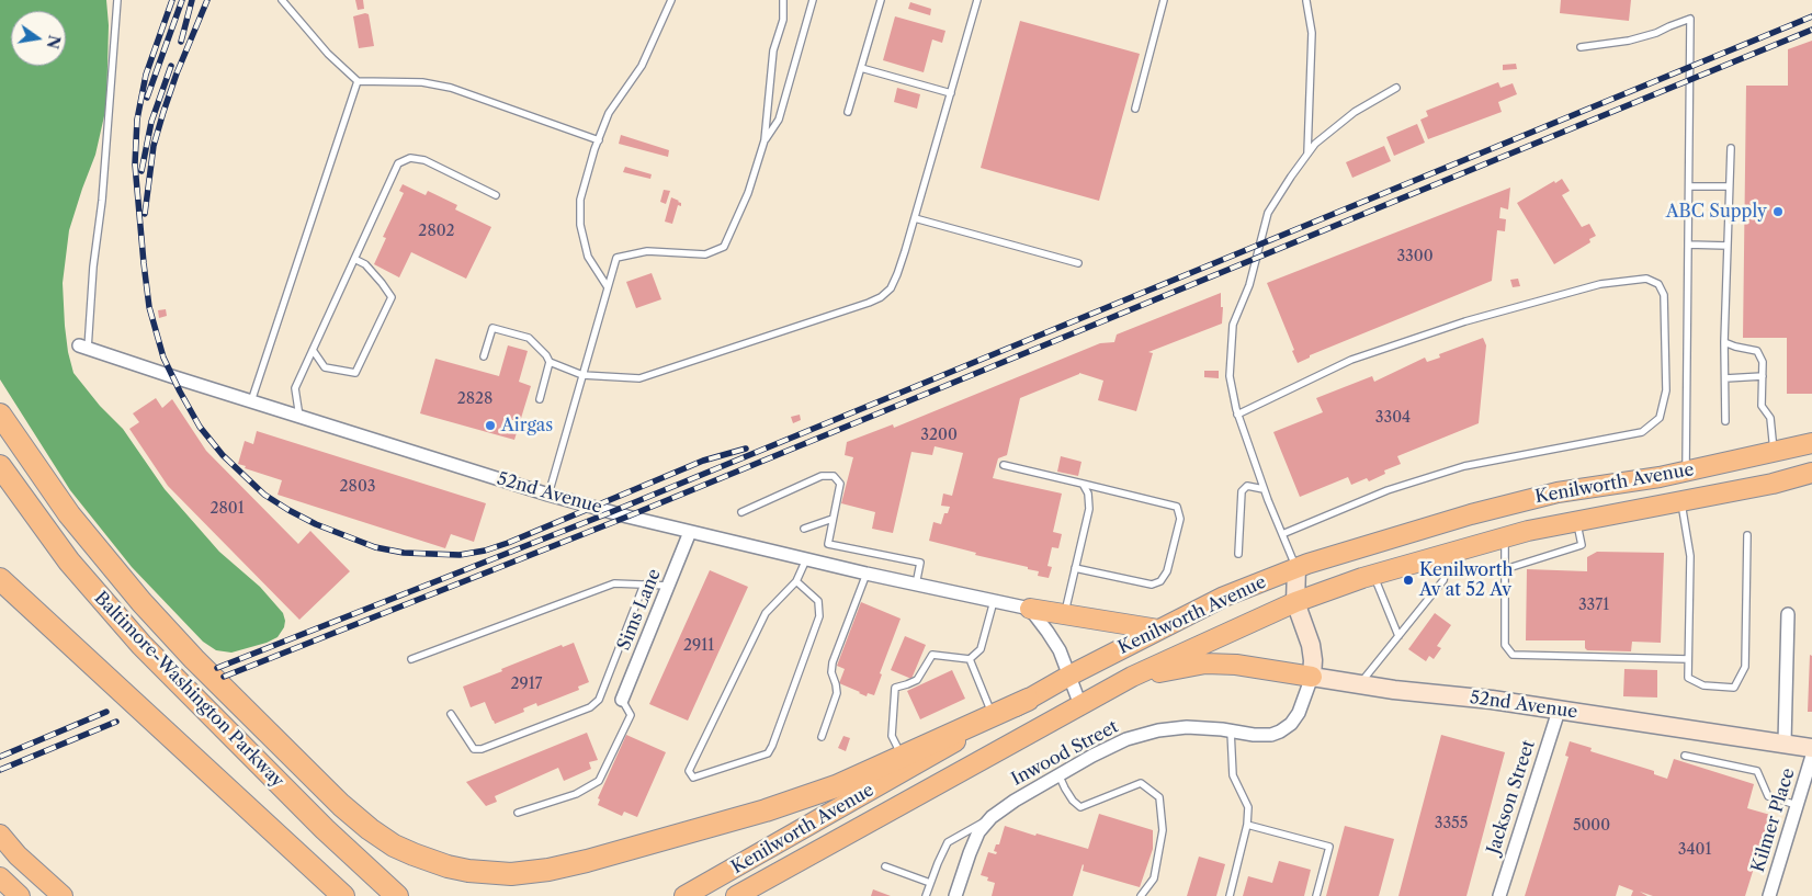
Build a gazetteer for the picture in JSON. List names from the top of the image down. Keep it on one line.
{"streets":{"highway":["Baltimore-Washington Parkway"],"main road":["Kenilworth Avenue"],"street":["52nd Avenue","Sims Lane","Inwood Street","Jackson Street","Kilmer Place"]},"crossings":[["52nd Avenue","Sims Lane"],["52nd Avenue","Inwood Street"],["52nd Avenue","Jackson Street"],["52nd Avenue","Kilmer Place"]],"places":["ABC Supply","Airgas","Kenilworth Av at 52 Av"],"house_numbers":["2802","3300","2828","3304","3200","2803","2801","3371","2911","2917","3355","5000","3401"],"north":"right"}
